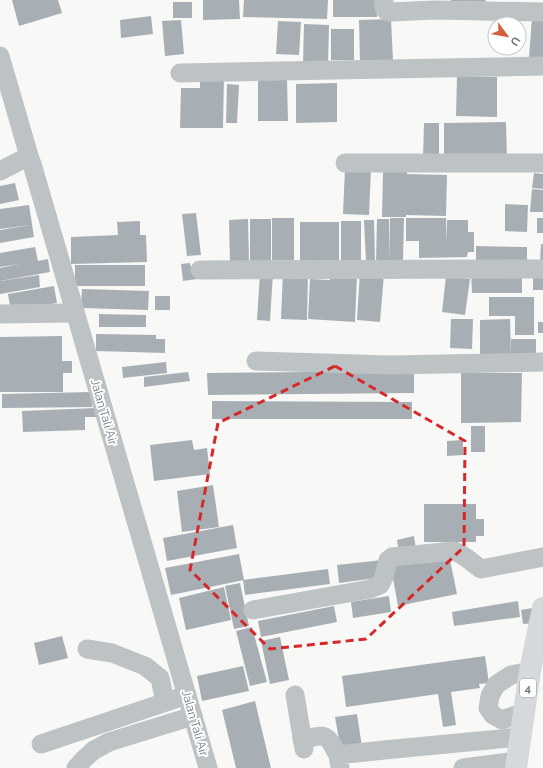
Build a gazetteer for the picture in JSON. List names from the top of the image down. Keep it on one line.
{"streets":{"highway":["4"],"street":["Jalan Tali Air"]},"north":"bottom right"}
